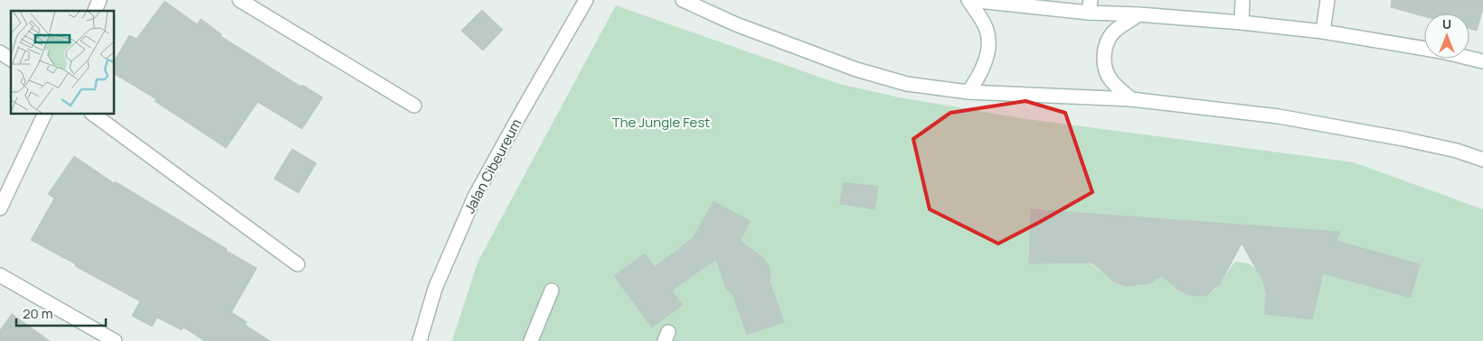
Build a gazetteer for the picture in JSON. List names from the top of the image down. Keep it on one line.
{"streets":{"street":["Jalan Cibeureum"]},"parks":["The Jungle Fest"],"scale_bar":"20 m","north":"top"}
